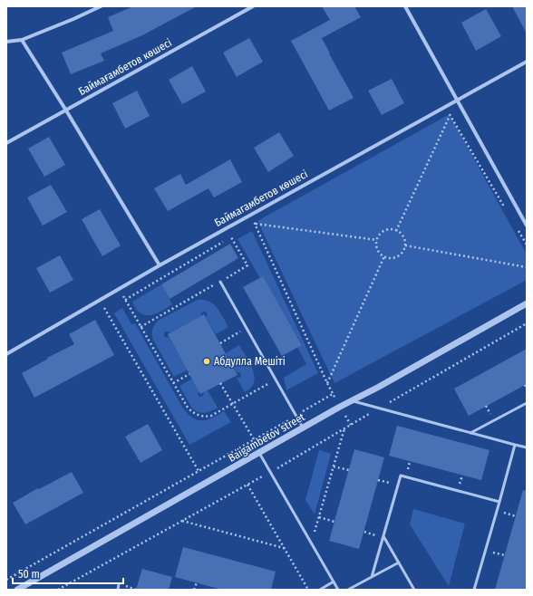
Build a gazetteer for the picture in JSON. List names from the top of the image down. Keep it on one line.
{"streets":{"street":["Баймағамбетов көшесі","Баймагамбетов көшесі","Baigambetov street"]},"places":["Абдулла Мешіті"],"scale_bar":"50 m"}
